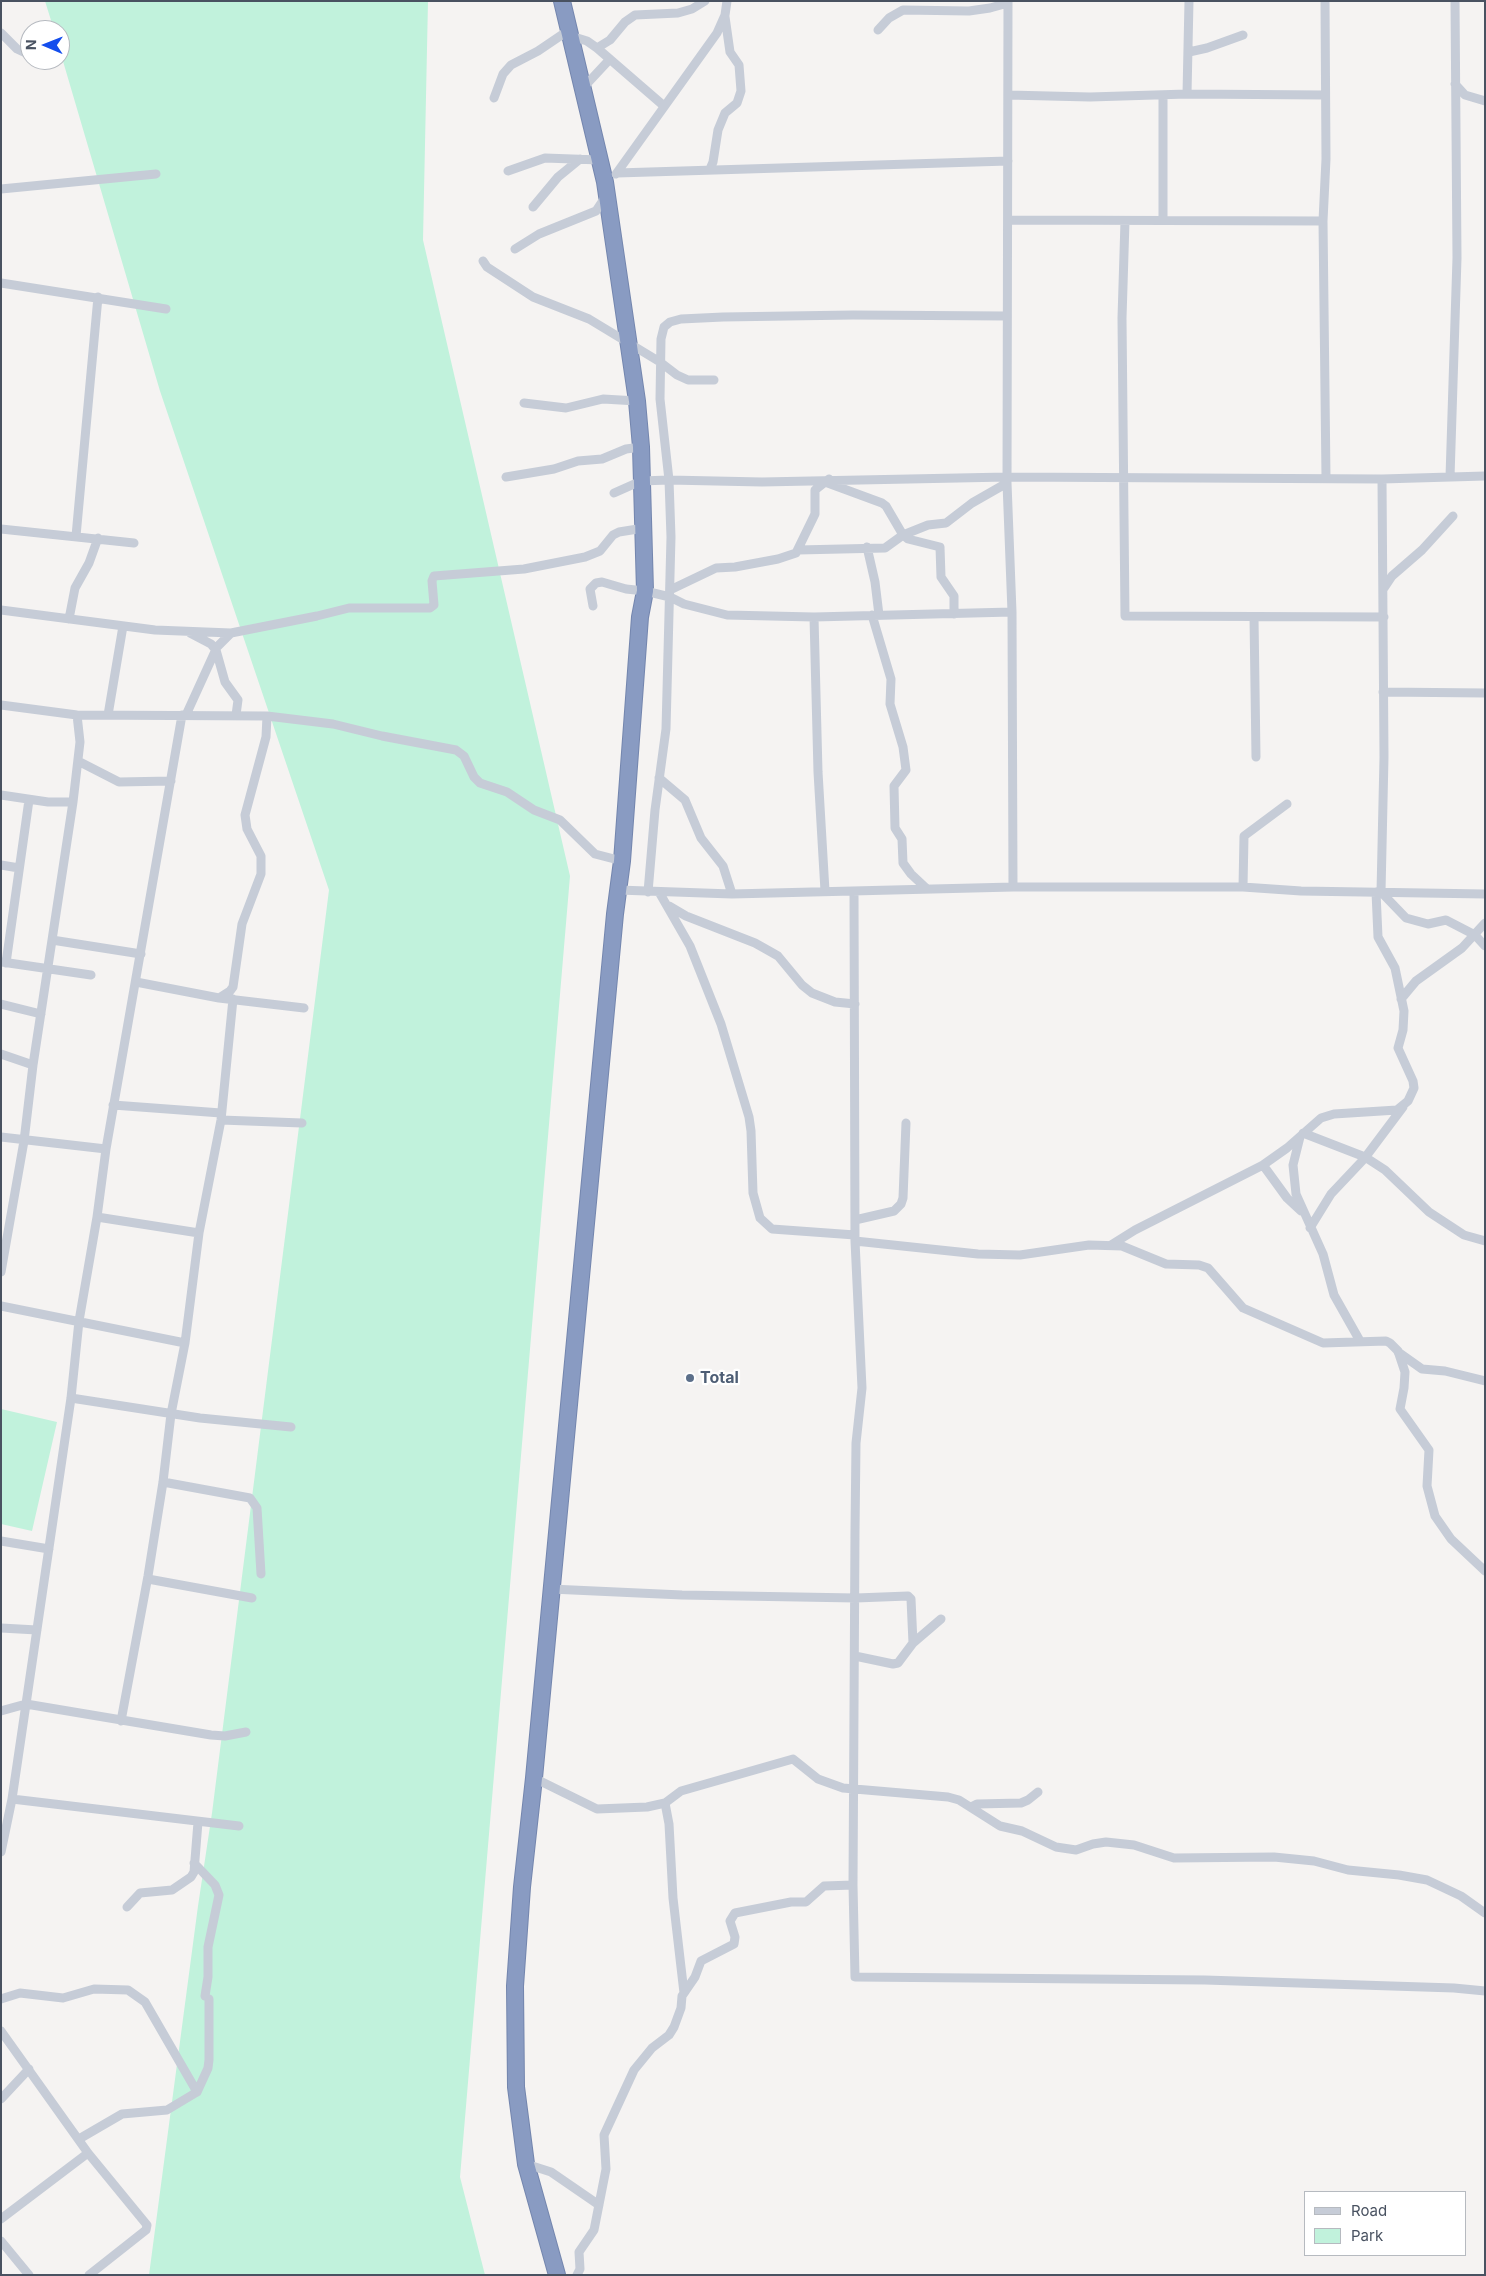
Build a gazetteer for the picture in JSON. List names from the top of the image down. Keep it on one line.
{"places":["Total"],"legend":["Road","Park"],"north":"left"}
